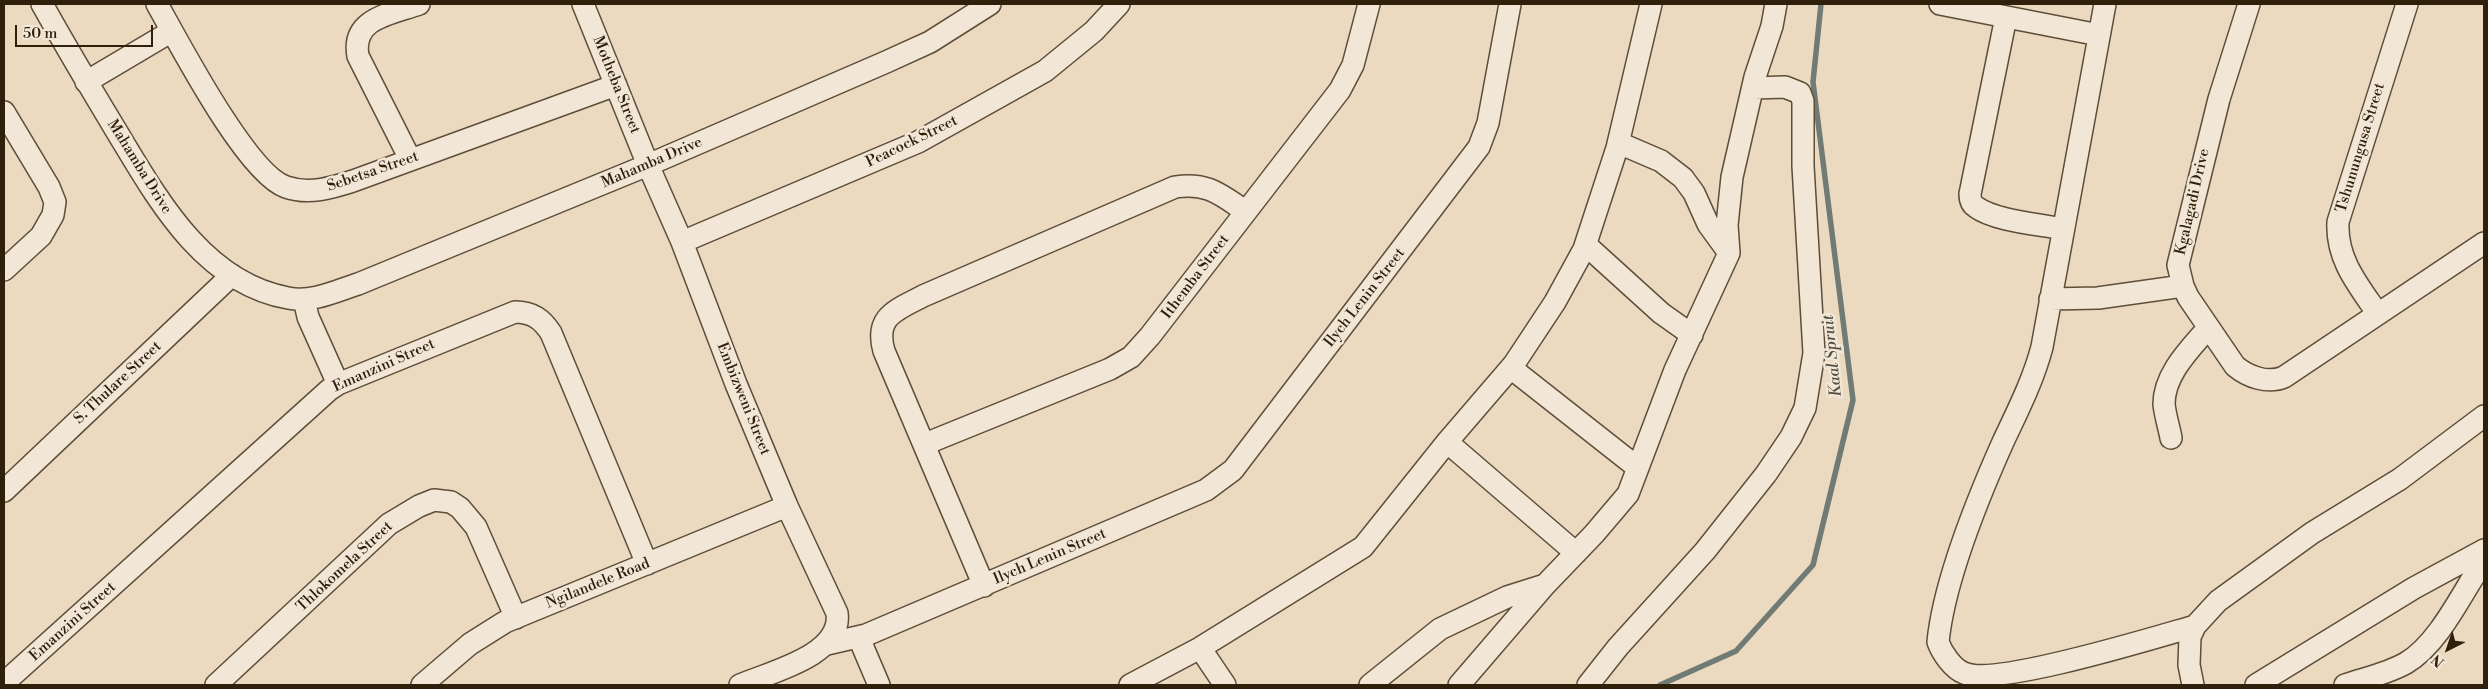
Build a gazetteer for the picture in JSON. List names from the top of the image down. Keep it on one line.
{"streets":{"street":["Motheba Street","Peacock Street","Tshunungusa Street","Mahamba Drive","Sebetsa Street","Kgalagadi Drive","Ithemba Street","Ilych Lenin Street","Emanzini Street","S. Thulare Street","Embizweni Street","Thlokomela Street","Ngilandele Road"]},"crossings":[["Motheba Street","Mahamba Drive"],["Motheba Street","Sebetsa Street"],["Motheba Street","Embizweni Street"],["Peacock Street","Embizweni Street"],["Tshunungusa Street","Kgalagadi Drive"],["Mahamba Drive","S. Thulare Street"],["Mahamba Drive","Embizweni Street"],["Ithemba Street","Ilych Lenin Street"],["Emanzini Street","Ngilandele Road"],["Embizweni Street","Ngilandele Road"],["Thlokomela Street","Ngilandele Road"]],"water":["Kaal Spruit"],"scale_bar":"50 m","north":"bottom left"}
